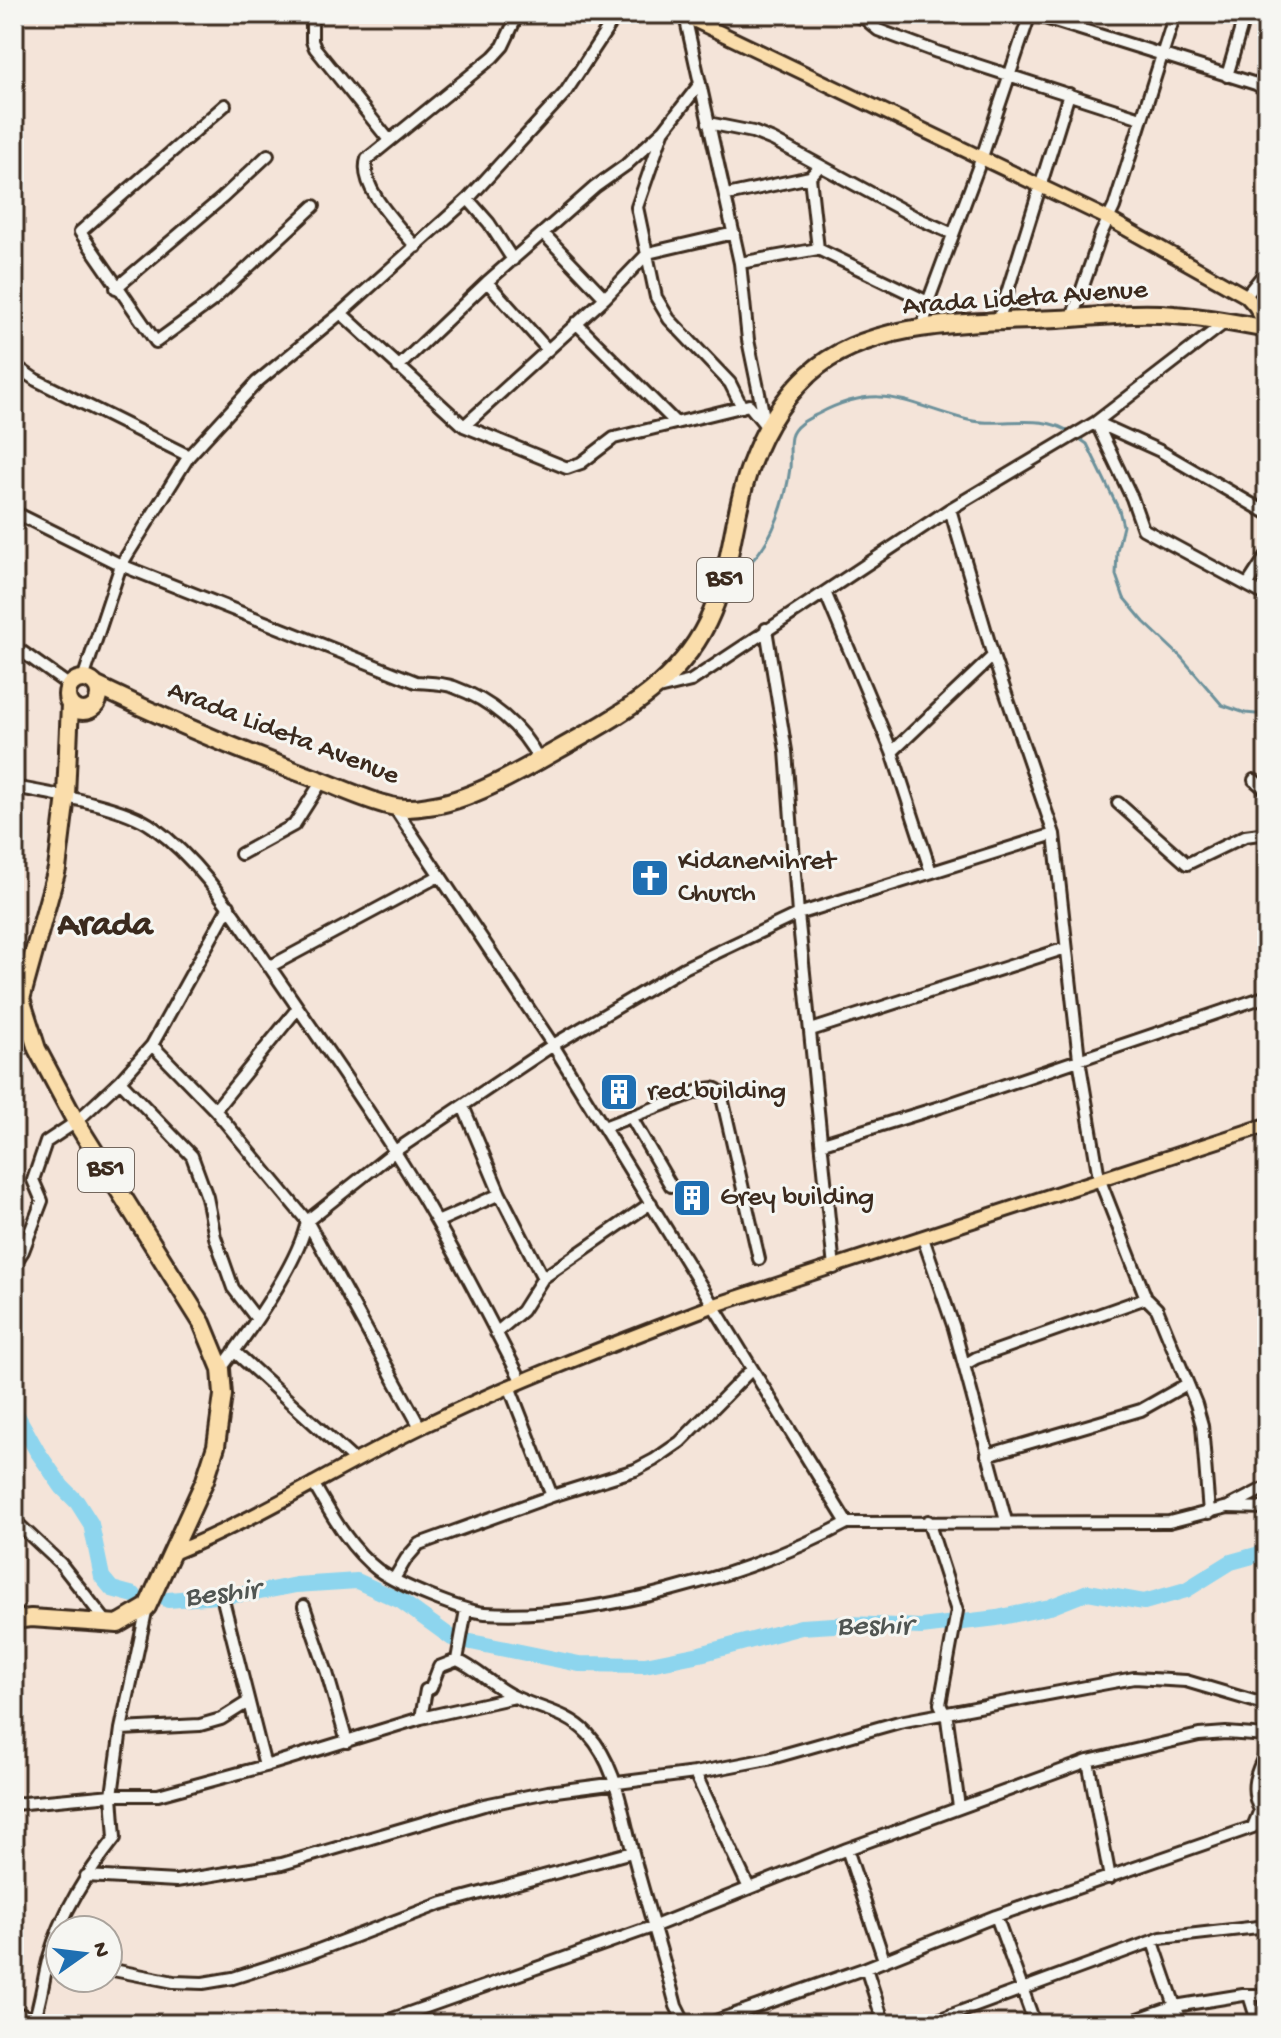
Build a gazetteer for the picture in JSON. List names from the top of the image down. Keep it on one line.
{"streets":{"highway":["Arada Lideta Avenue","B51"]},"crossings":[["Arada Lideta Avenue","B51"]],"districts":["Arada"],"water":["Beshir"],"places":{"church":["KidaneMihret Church"],"building":["red building","Grey building"]},"north":"right"}
